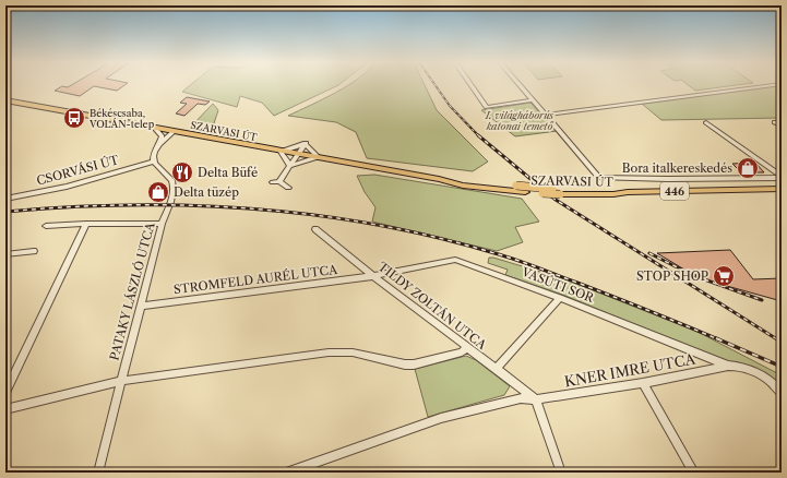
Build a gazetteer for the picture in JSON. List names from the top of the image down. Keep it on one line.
{"streets":{"main road":["SZARVASI ÚT","446"],"street":["CSORVÁSI ÚT","STROMFELD AURÉL UTCA","VASÚTI SOR","PATAKY LÁSZLÓ UTCA","TILDY ZOLTÁN UTCA","KNER IMRE UTCA"]},"crossings":[["CSORVÁSI ÚT","PATAKY LÁSZLÓ UTCA"],["STROMFELD AURÉL UTCA","VASÚTI SOR"],["STROMFELD AURÉL UTCA","PATAKY LÁSZLÓ UTCA"],["STROMFELD AURÉL UTCA","TILDY ZOLTÁN UTCA"],["VASÚTI SOR","TILDY ZOLTÁN UTCA"],["VASÚTI SOR","KNER IMRE UTCA"],["TILDY ZOLTÁN UTCA","KNER IMRE UTCA"]],"parks":["I. világháborús katonai temető"],"places":{"bus stop":["Békéscsaba, VOLÁN-telep"],"shop":["Bora italkereskedés","Delta tüzép"],"restaurant":["Delta Büfé"],"supermarket":["STOP SHOP"]}}
